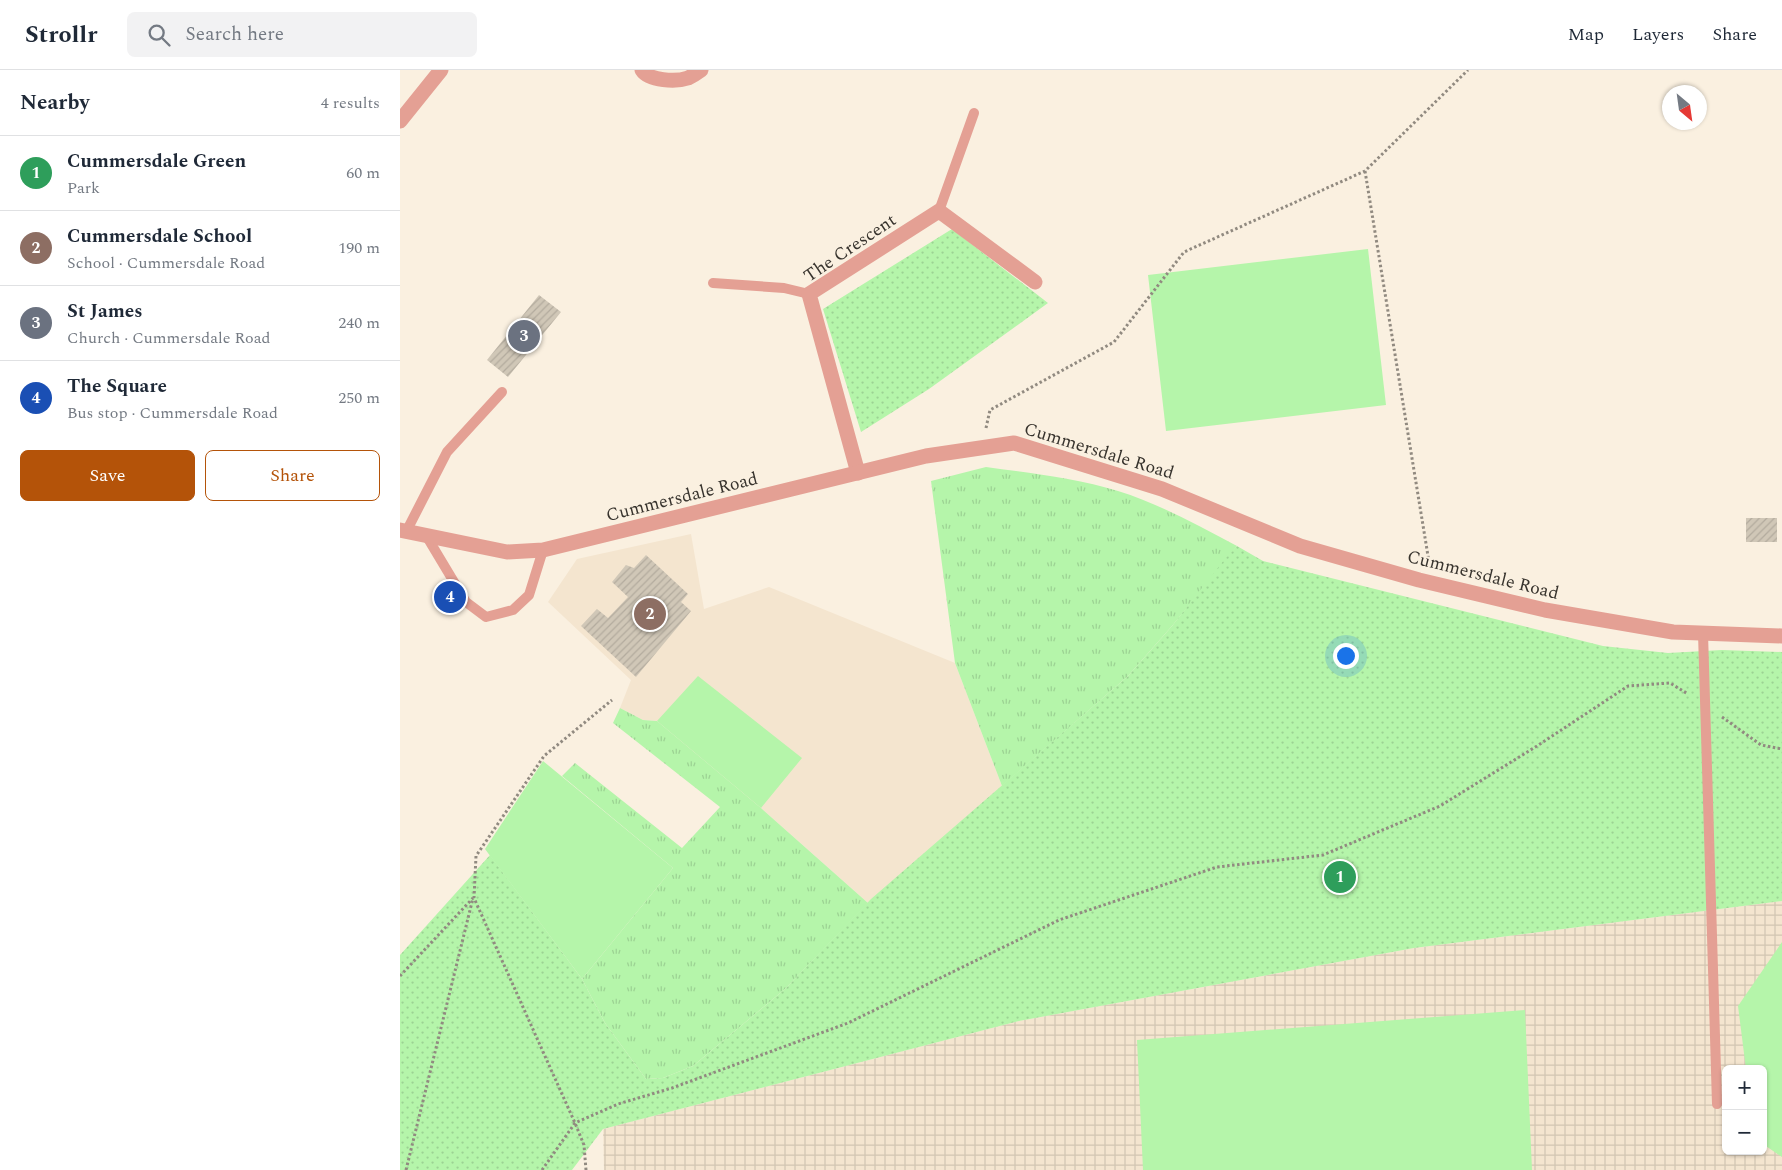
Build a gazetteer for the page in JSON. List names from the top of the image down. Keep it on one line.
{"streets":{"street":["The Crescent","Cummersdale Road"]},"crossings":[["The Crescent","Cummersdale Road"]],"north":"bottom right","page":{"header":"Strollr","search":"Search here","nav":["Map","Layers","Share"],"heading":["Nearby","4 results"],"list":[{"mark":"1","name":"Cummersdale Green","note":"Park","value":"60 m"},{"mark":"2","name":"Cummersdale School","note":"School · Cummersdale Road","value":"190 m"},{"mark":"3","name":"St James","note":"Church · Cummersdale Road","value":"240 m"},{"mark":"4","name":"The Square","note":"Bus stop · Cummersdale Road","value":"250 m"}],"pins":["3","4","2","1"],"buttons":["Save","Share"],"map_buttons":["+","−"]}}
